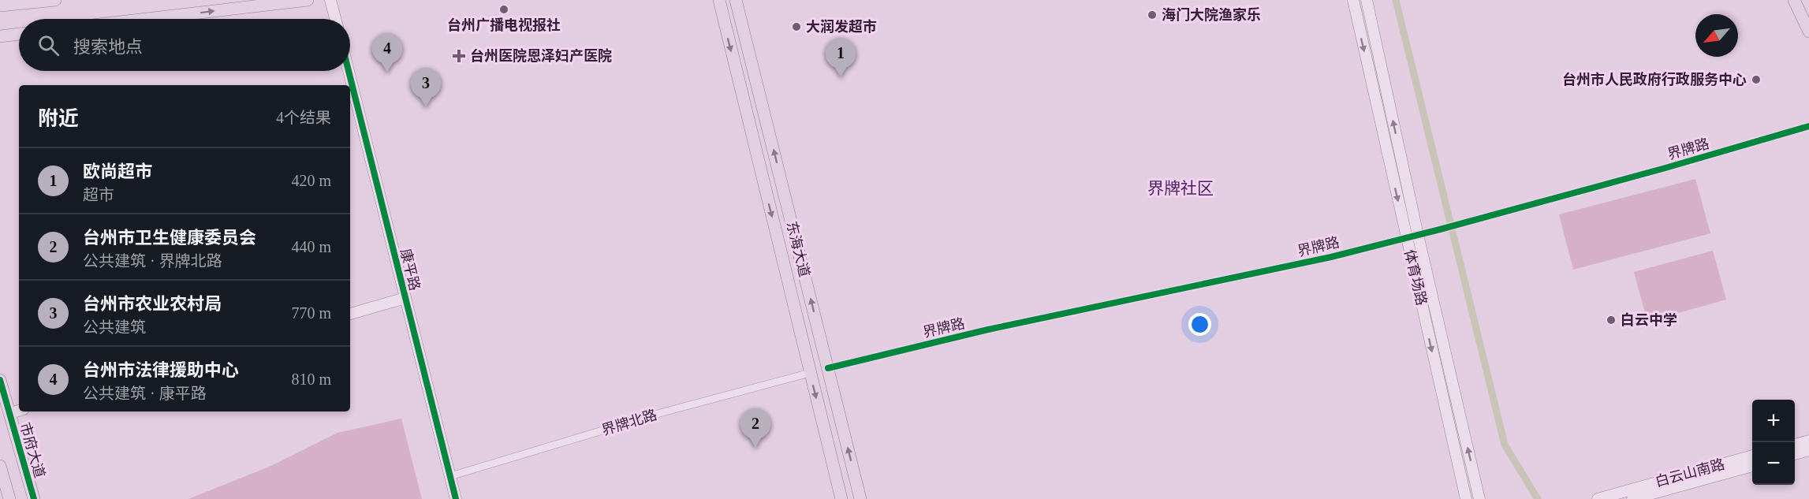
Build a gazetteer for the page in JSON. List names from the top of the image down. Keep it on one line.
{"streets":{"main road":["东海大道","康平路","体育场路","市府大道","白云山南路"],"street":["界牌路","界牌北路"]},"crossings":[["界牌路","东海大道"],["界牌路","体育场路"],["东海大道","界牌北路"],["康平路","界牌北路"]],"districts":["界牌社区"],"places":{"other":["台州广播电视报社","海门大院渔家乐","大润发超市","台州市人民政府行政服务中心","白云中学"],"health":["台州医院恩泽妇产医院"]},"north":"bottom left","page":{"search":"搜索地点","pins":["4","1","3","2"],"heading":["附近","4个结果"],"list":[{"mark":"1","name":"欧尚超市","note":"超市","value":"420 m"},{"mark":"2","name":"台州市卫生健康委员会","note":"公共建筑 · 界牌北路","value":"440 m"},{"mark":"3","name":"台州市农业农村局","note":"公共建筑","value":"770 m"},{"mark":"4","name":"台州市法律援助中心","note":"公共建筑 · 康平路","value":"810 m"}],"map_buttons":["+","−"]}}
